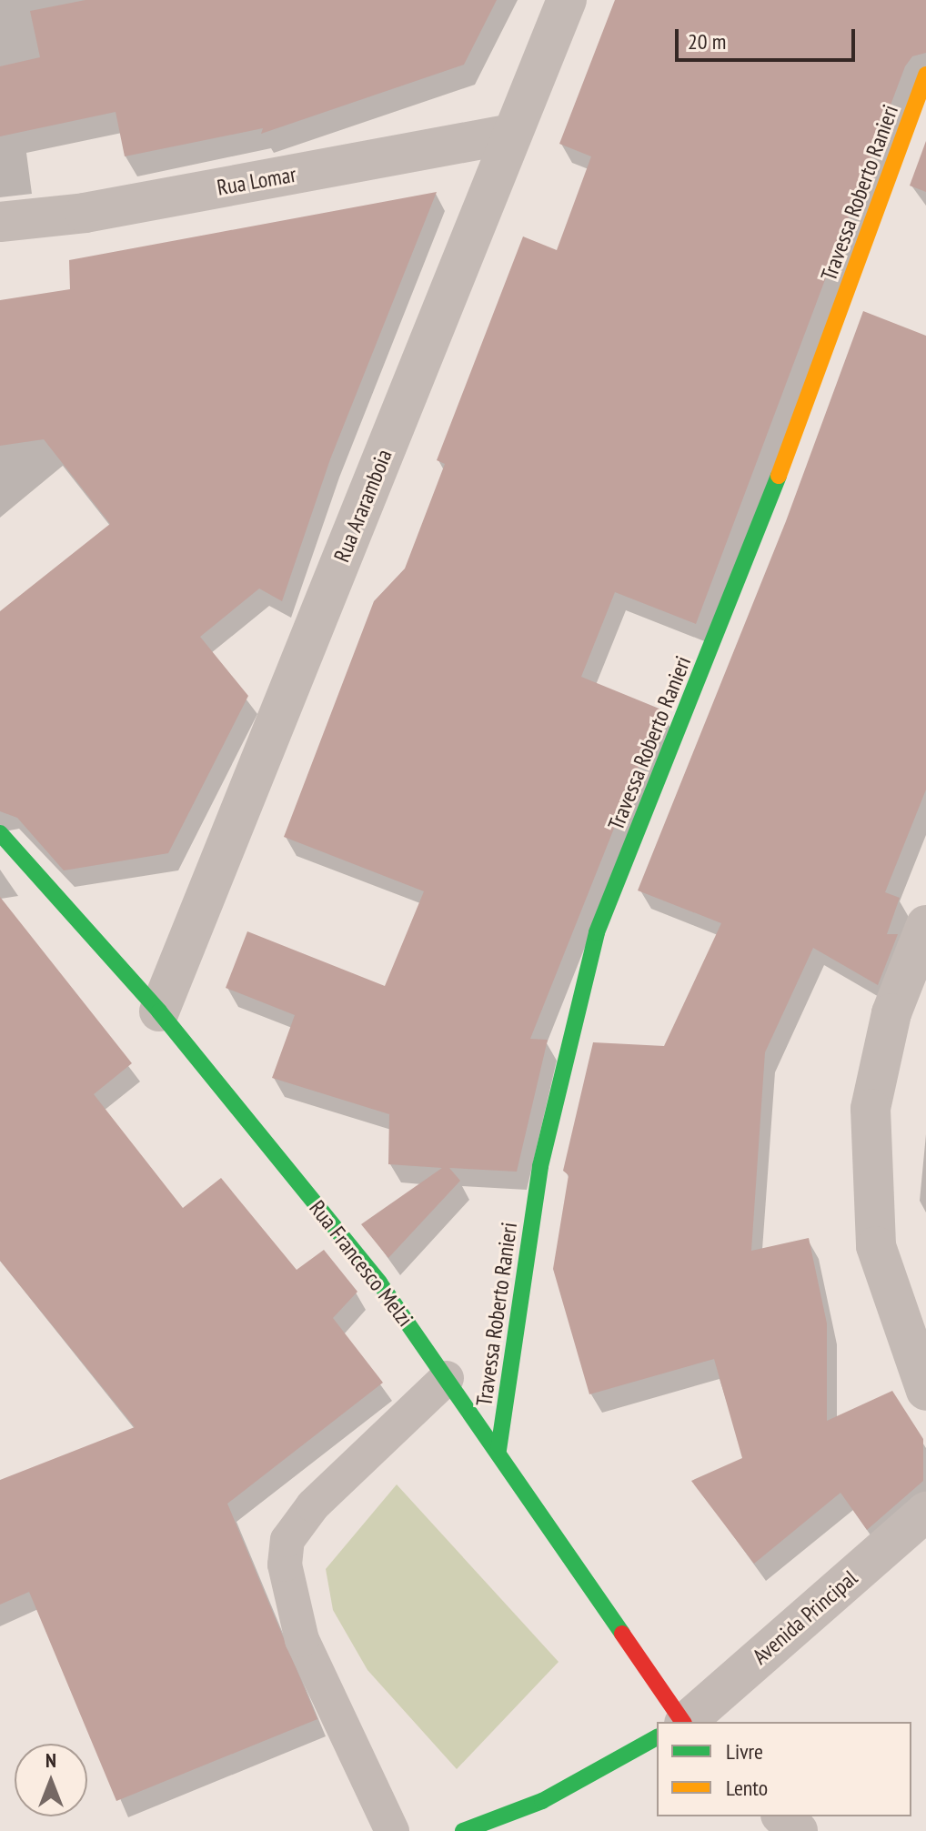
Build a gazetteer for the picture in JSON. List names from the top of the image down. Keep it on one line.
{"streets":{"street":["Rua Lomar","Travessa Roberto Ranieri","Rua Araramboia","Rua Francesco Melzi","Avenida Principal"]},"crossings":[["Rua Lomar","Rua Araramboia"],["Travessa Roberto Ranieri","Rua Francesco Melzi"],["Rua Araramboia","Rua Francesco Melzi"]],"legend":["Livre","Lento"],"scale_bar":"20 m","north":"top"}
